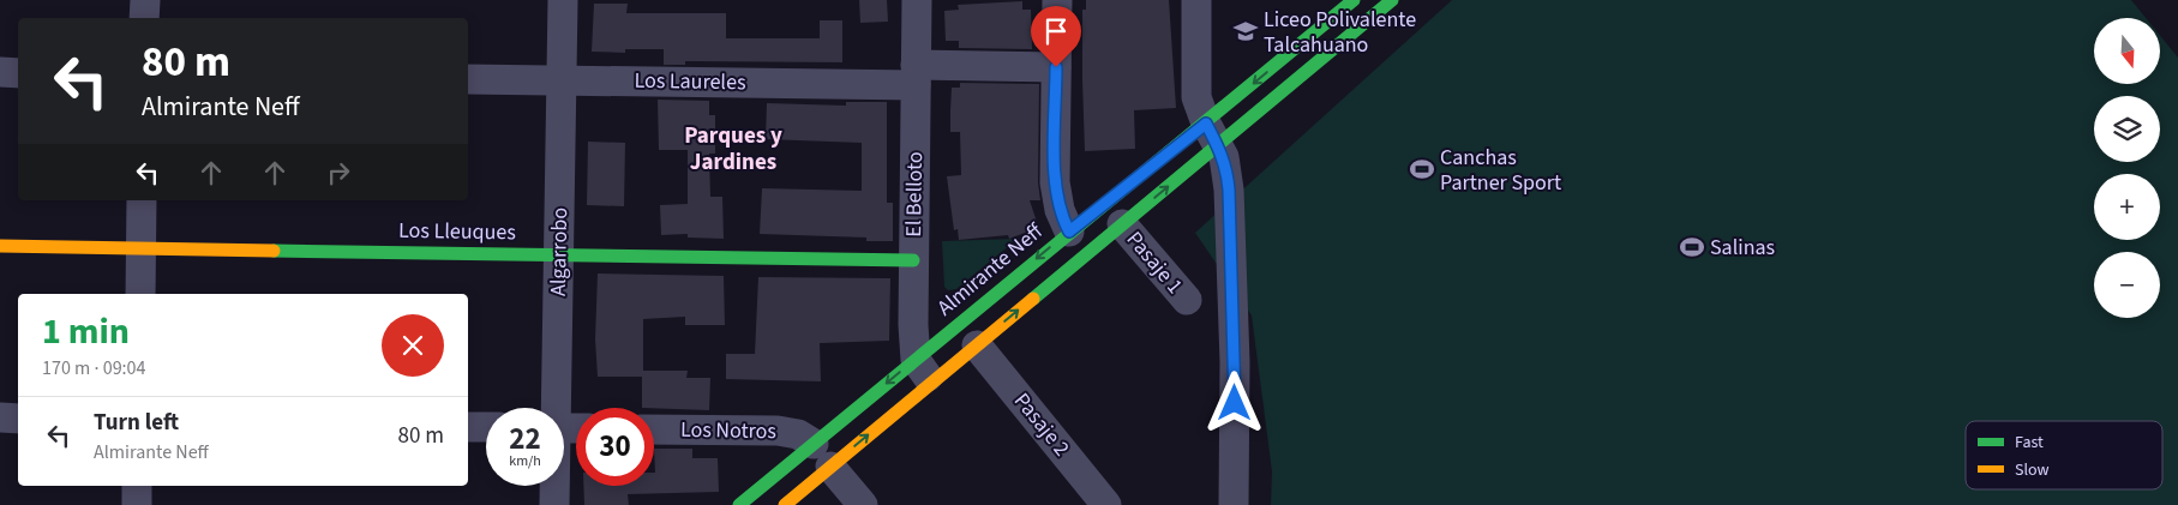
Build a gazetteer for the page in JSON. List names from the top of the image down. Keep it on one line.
{"streets":{"street":["Los Laureles","El Belloto","Los Lleuques","Algarrobo","Pasaje 1","Almirante Neff","Pasaje 2","Los Notros"]},"crossings":[["Los Laureles","El Belloto"],["Los Laureles","Algarrobo"],["El Belloto","Los Lleuques"],["El Belloto","Almirante Neff"],["Los Lleuques","Algarrobo"],["Pasaje 1","Almirante Neff"],["Almirante Neff","Pasaje 2"],["Almirante Neff","Los Notros"]],"districts":["Parques y Jardines"],"places":{"school or university":["Liceo Polivalente Talcahuano"],"sports":["Canchas Partner Sport","Salinas"]},"legend":["Fast","Slow"],"north":"bottom","page":{"map_buttons":["+","−"],"turn":["80 m","Almirante Neff"],"heading":["1 min","170 m · 09:04"],"list":[{"name":"Turn left","note":"Almirante Neff","value":"80 m"}],"speed":"22 km/h","limit":"30"}}
